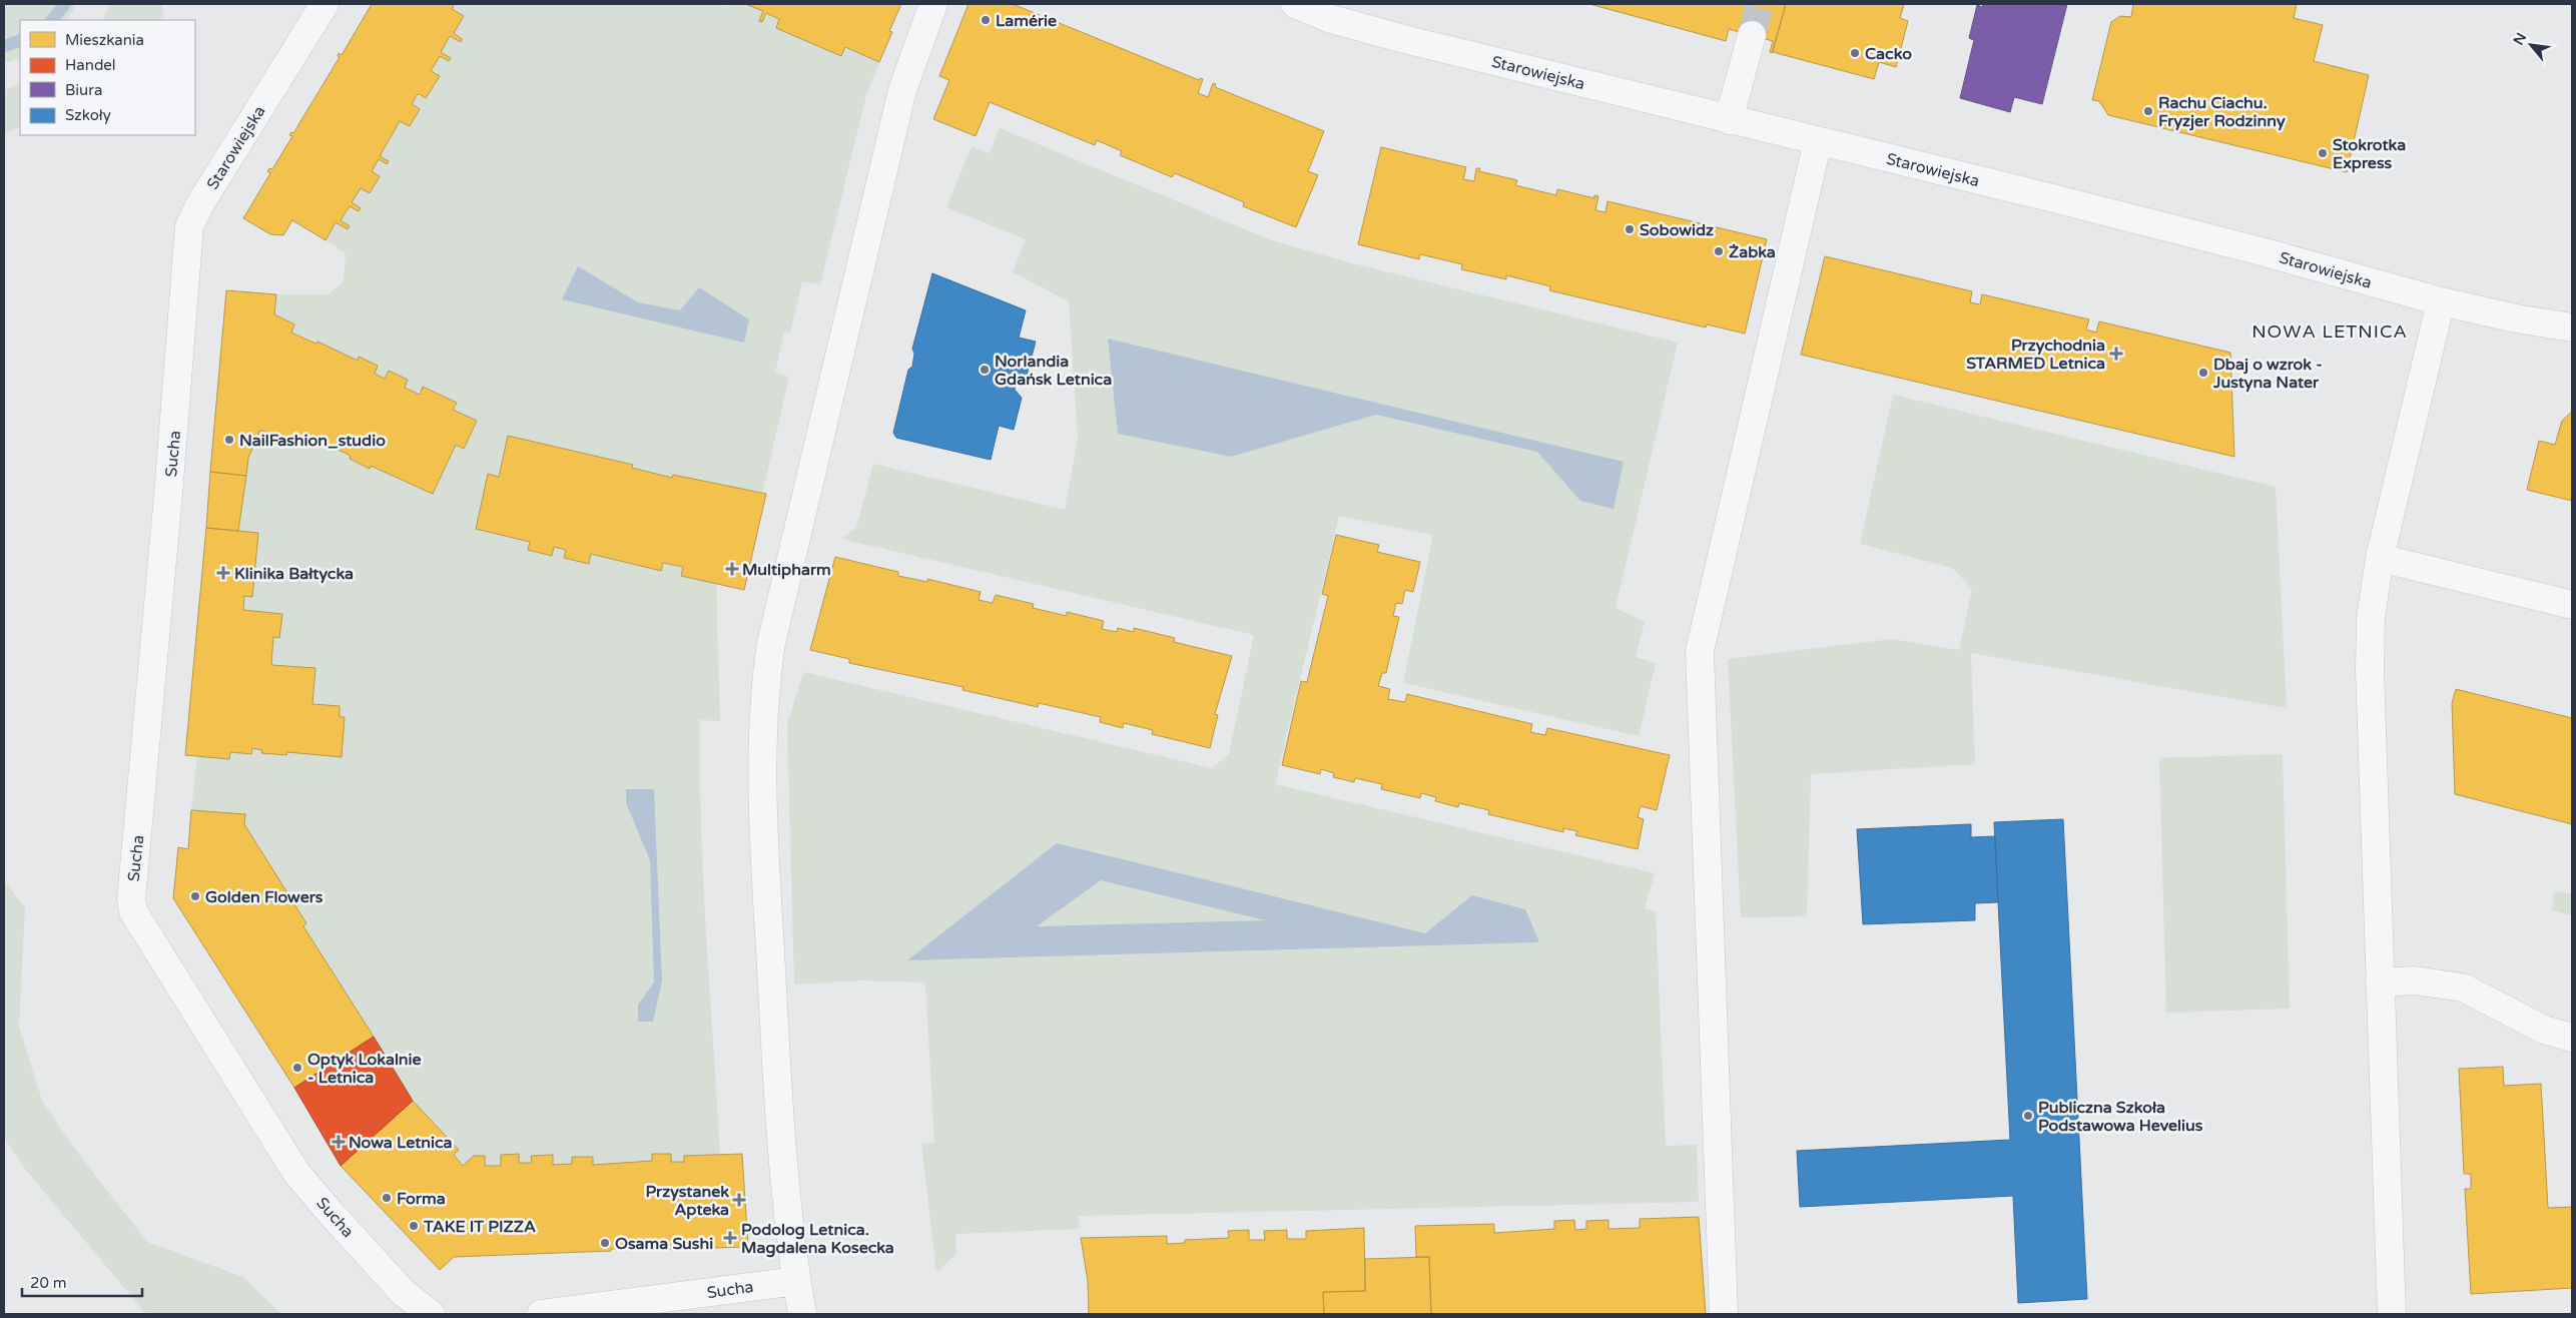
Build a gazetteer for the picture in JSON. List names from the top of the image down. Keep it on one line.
{"streets":{"street":["Starowiejska","Sucha"]},"crossings":[["Starowiejska","Sucha"]],"districts":["NOWA LETNICA"],"places":{"other":["Lamérie","Cacko","Rachu Ciachu. Fryzjer Rodzinny","Stokrotka Express","Sobowidz","Żabka","Norlandia Gdańsk Letnica","Dbaj o wzrok - Justyna Nater","NailFashion_studio","Golden Flowers","Optyk Lokalnie - Letnica","Publiczna Szkoła Podstawowa Hevelius","Forma","TAKE IT PIZZA","Osama Sushi"],"health":["Przychodnia STARMED Letnica","Multipharm","Klinika Bałtycka","Nowa Letnica","Przystanek Apteka","Podolog Letnica. Magdalena Kosecka"]},"legend":["Mieszkania","Handel","Biura","Szkoły"],"scale_bar":"20 m","north":"top left"}
